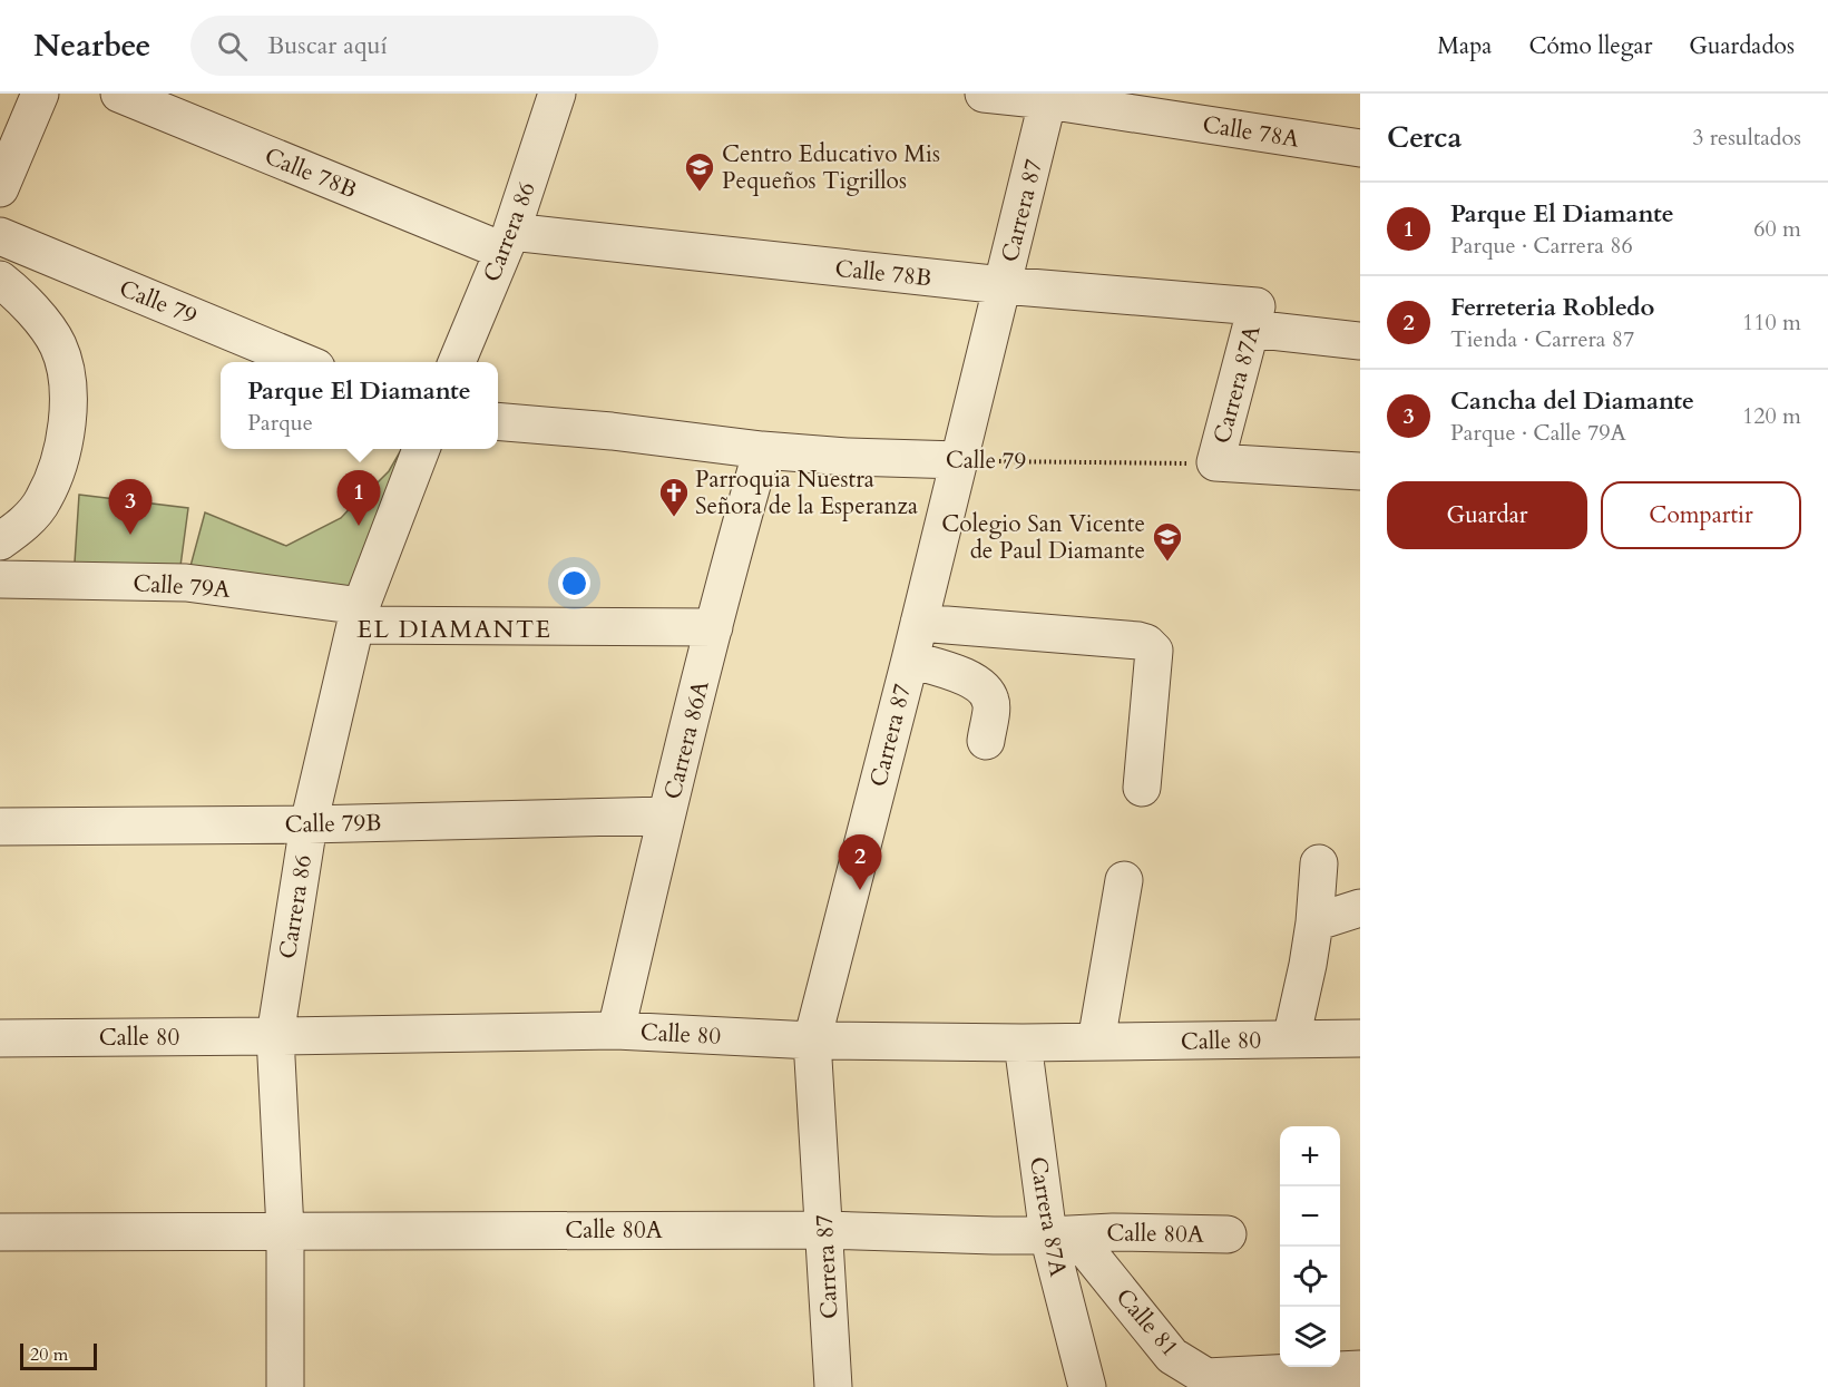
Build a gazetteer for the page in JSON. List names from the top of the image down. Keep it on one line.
{"streets":{"street":["Calle 78A","Calle 78B","Carrera 87","Carrera 86","Calle 79","Carrera 87A","Calle 79A","Carrera 86A","Calle 79B","Calle 80","Calle 80A","Calle 81"]},"crossings":[["Calle 78A","Carrera 87"],["Calle 78B","Carrera 87"],["Calle 78B","Carrera 86"],["Calle 78B","Carrera 87A"],["Carrera 87","Calle 79"],["Carrera 87","Calle 80"],["Carrera 87","Calle 80A"],["Carrera 86","Calle 79A"],["Carrera 86","Calle 79B"],["Carrera 86","Calle 80"],["Carrera 86","Calle 80A"],["Calle 79","Carrera 87A"],["Calle 79","Carrera 86A"],["Carrera 87A","Calle 80"],["Carrera 87A","Calle 80A"],["Carrera 87A","Calle 81"],["Calle 79A","Carrera 86A"],["Carrera 86A","Calle 79B"],["Carrera 86A","Calle 80"],["Calle 80A","Calle 81"]],"districts":["EL DIAMANTE"],"places":{"school or university":["Centro Educativo Mis Pequeños Tigrillos","Colegio San Vicente de Paul Diamante"],"church":["Parroquia Nuestra Señora de la Esperanza"]},"scale_bar":"20 m","page":{"header":"Nearbee","search":"Buscar aquí","nav":["Mapa","Cómo llegar","Guardados"],"heading":["Cerca","3 resultados"],"list":[{"mark":"1","name":"Parque El Diamante","note":"Parque · Carrera 86","value":"60 m"},{"mark":"2","name":"Ferreteria Robledo","note":"Tienda · Carrera 87","value":"110 m"},{"mark":"3","name":"Cancha del Diamante","note":"Parque · Calle 79A","value":"120 m"}],"popup":["Parque El Diamante","Parque"],"buttons":["Guardar","Compartir"],"pins":["1","3","2"],"map_buttons":["+","−"],"scale":"20 m"}}
